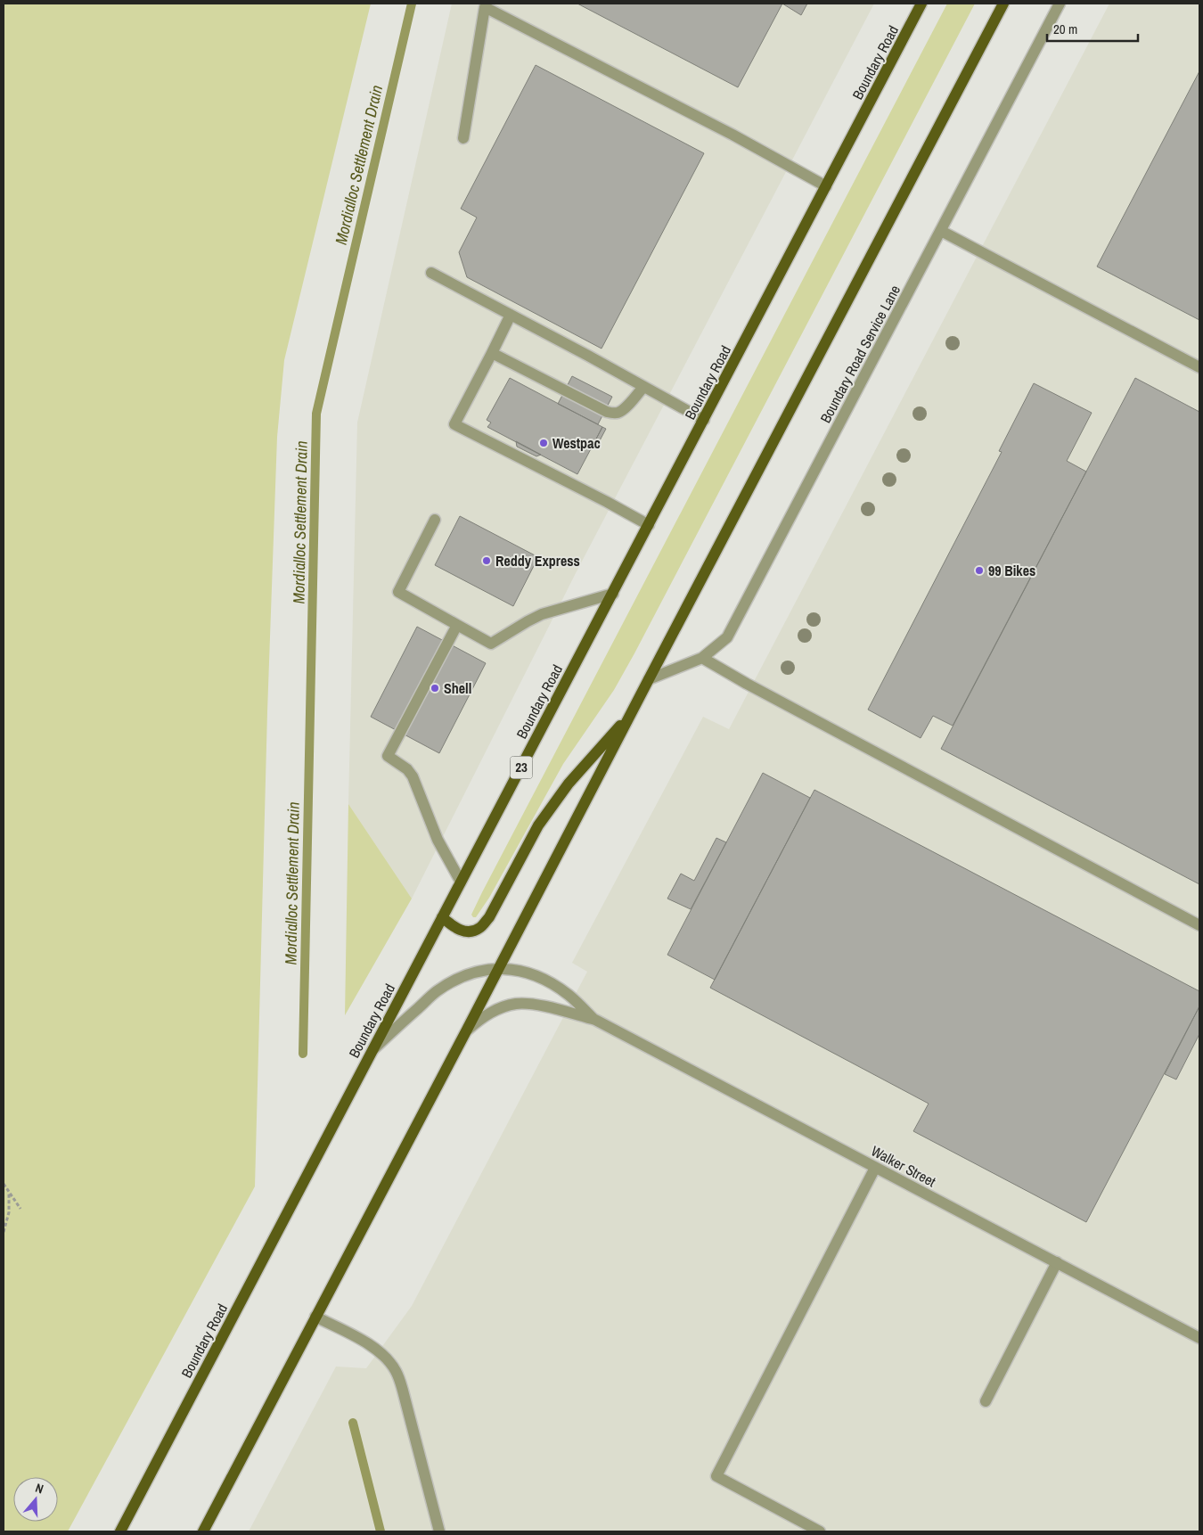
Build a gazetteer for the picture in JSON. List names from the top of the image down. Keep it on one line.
{"streets":{"main road":["Boundary Road","23"],"street":["Boundary Road Service Lane","Walker Street"]},"crossings":[["Boundary Road","Walker Street"]],"water":["Mordialloc Settlement Drain"],"places":["Westpac","Reddy Express","99 Bikes","Shell"],"scale_bar":"20 m","north":"top"}
